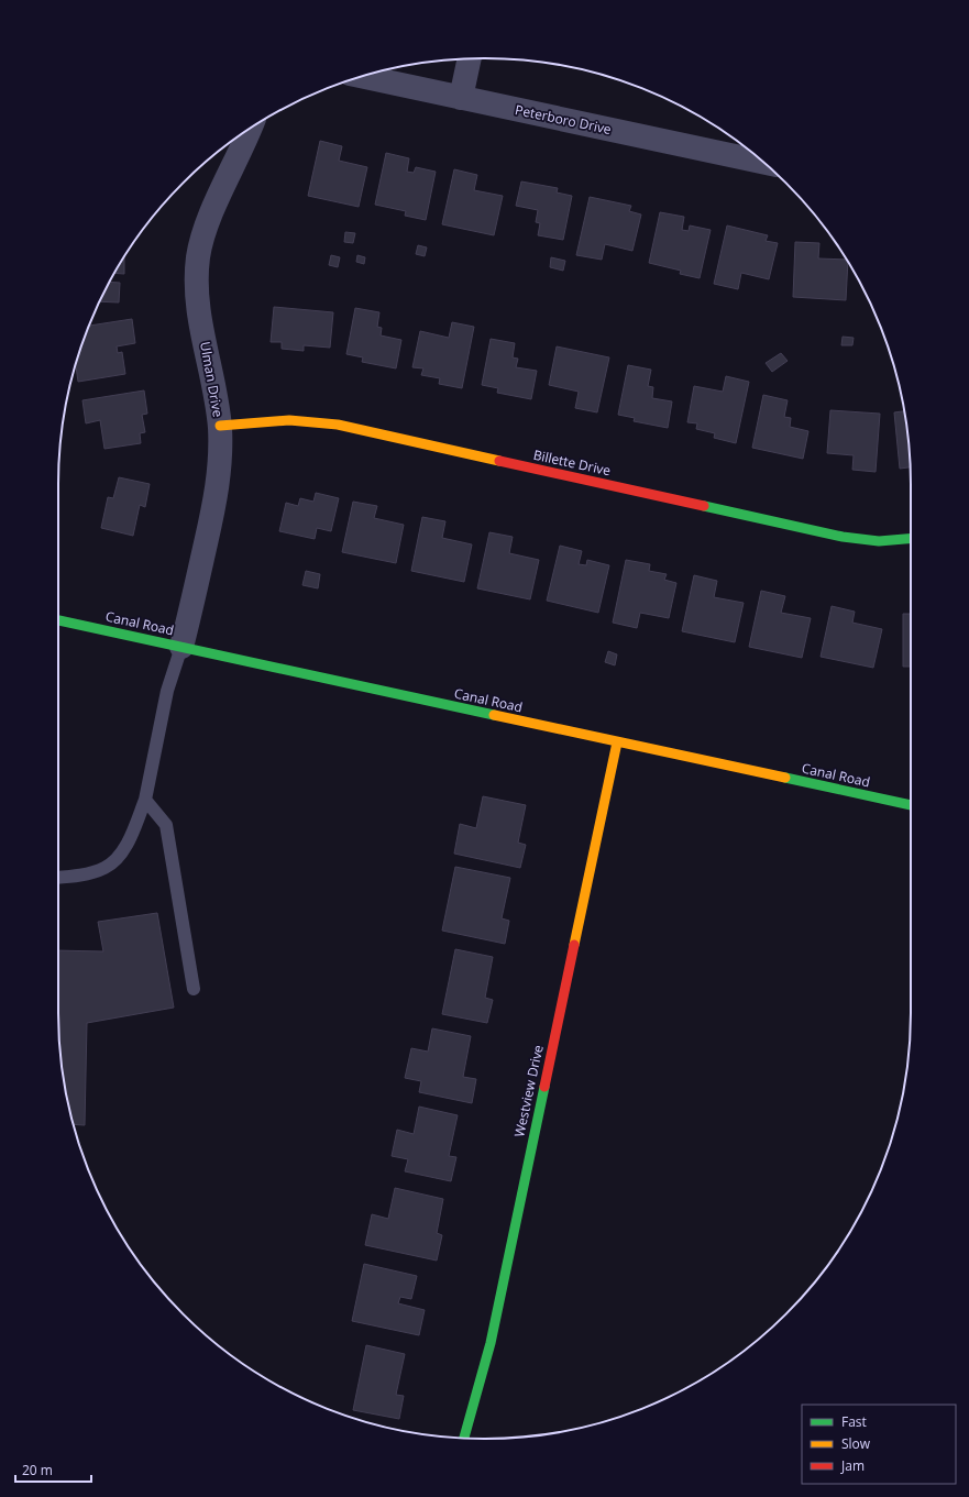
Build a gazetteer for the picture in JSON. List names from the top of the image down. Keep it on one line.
{"streets":{"street":["Peterboro Drive","Ulman Drive","Billette Drive","Canal Road","Westview Drive"]},"crossings":[["Ulman Drive","Billette Drive"],["Ulman Drive","Canal Road"],["Canal Road","Westview Drive"]],"legend":["Fast","Slow","Jam"],"scale_bar":"20 m"}
